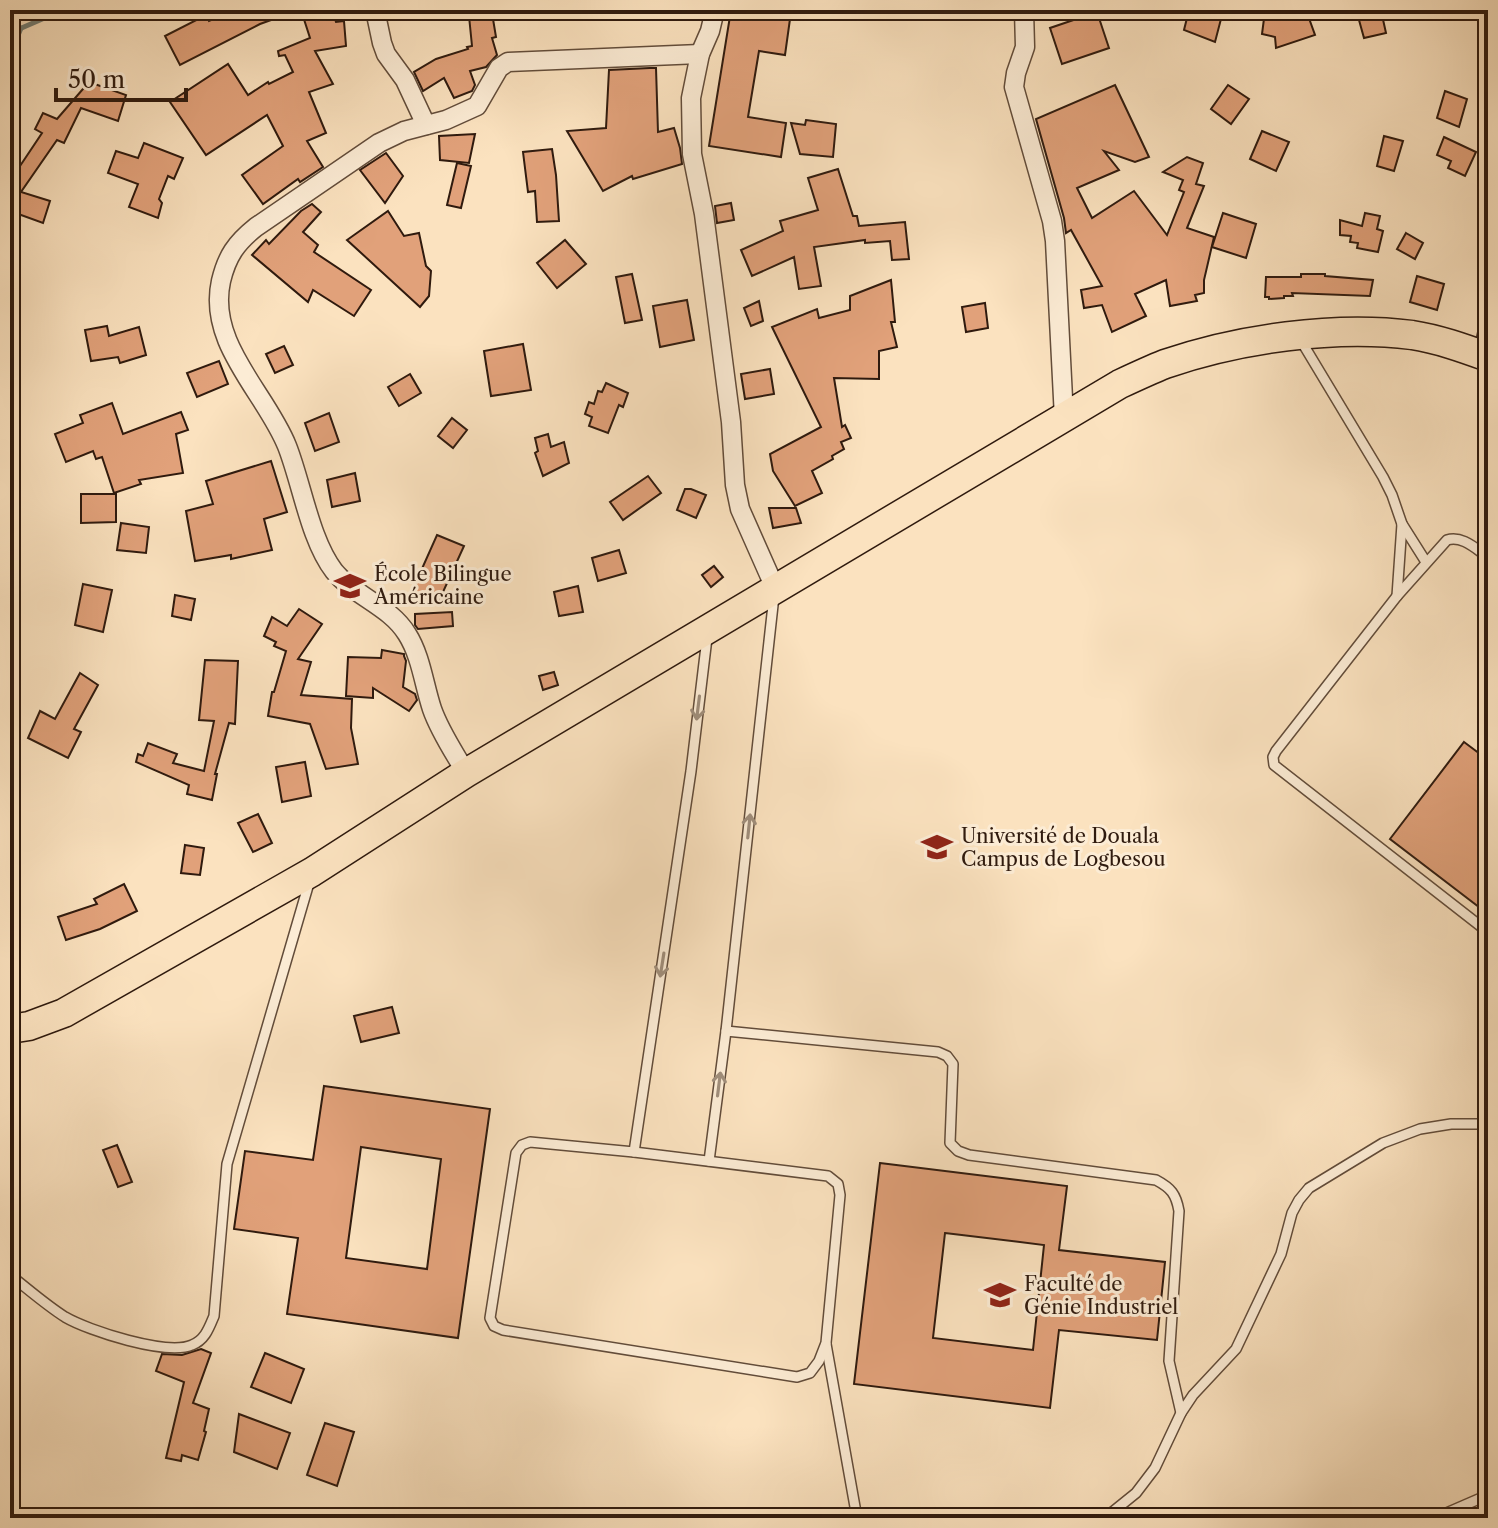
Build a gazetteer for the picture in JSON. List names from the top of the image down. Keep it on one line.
{"places":{"school or university":["École Bilingue Américaine","Université de Douala Campus de Logbesou","Faculté de Génie Industriel"]},"scale_bar":"50 m"}
